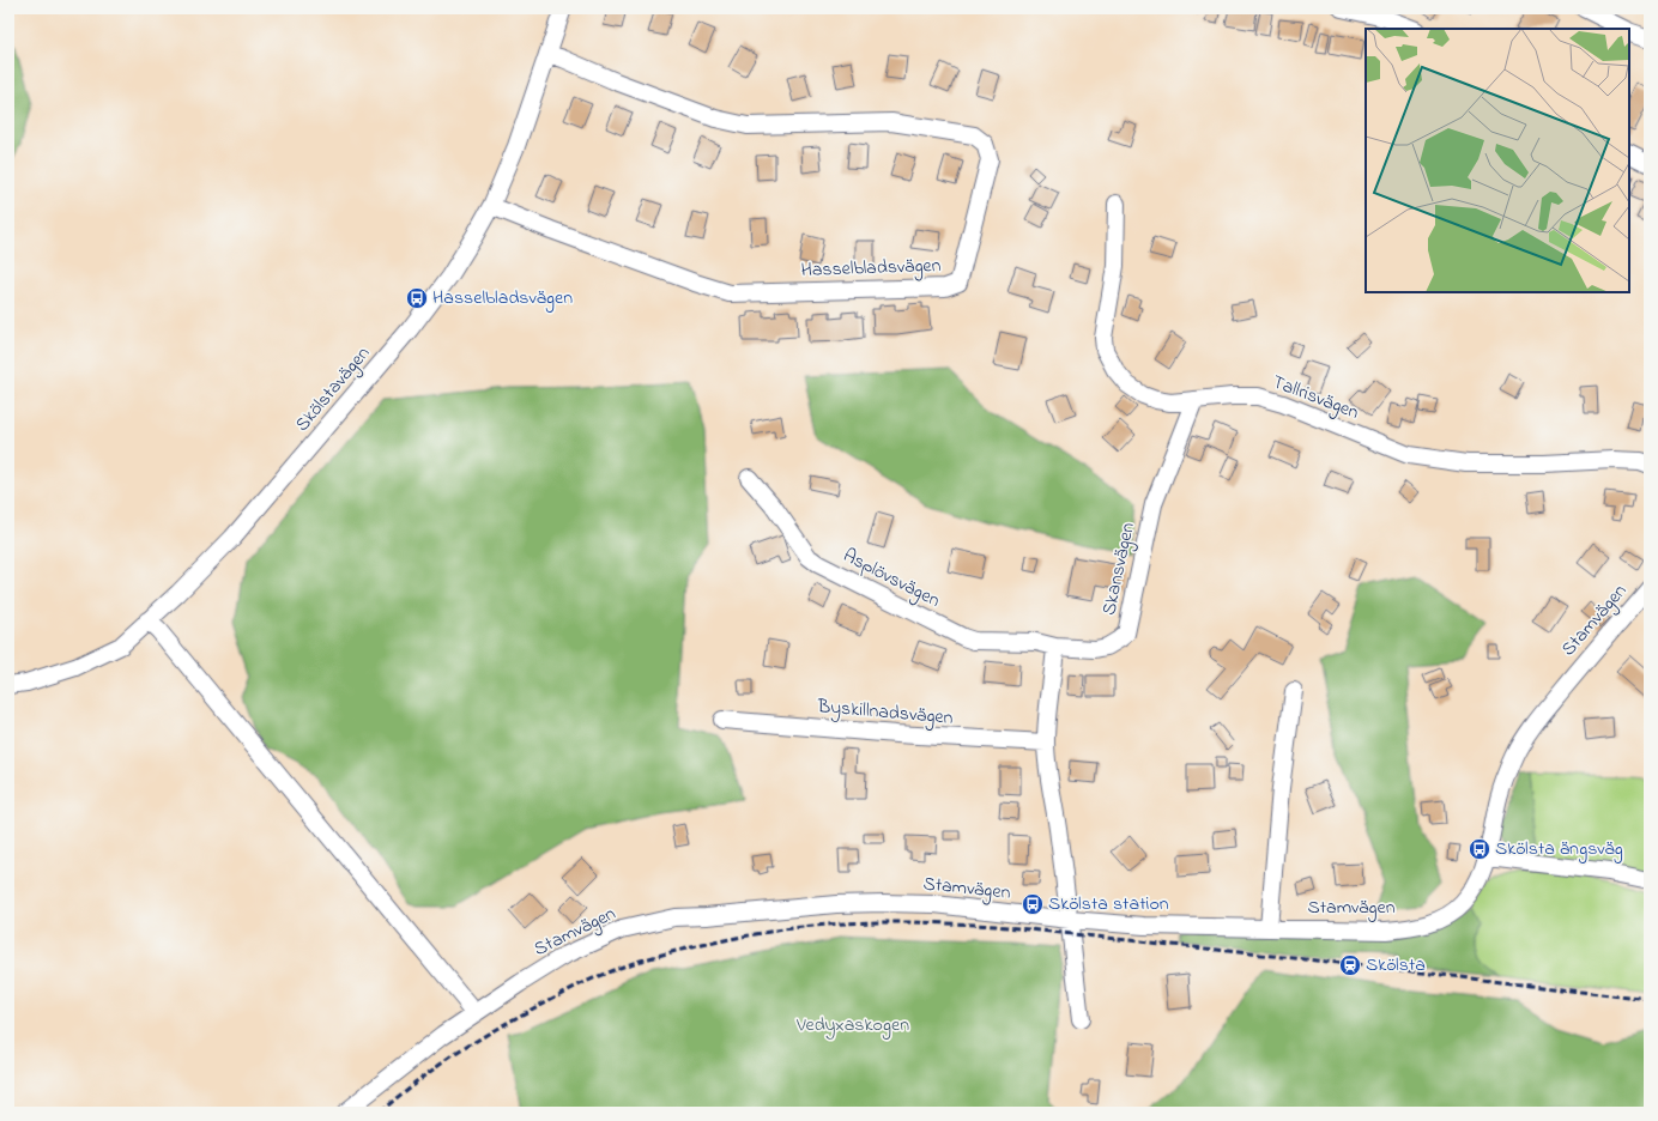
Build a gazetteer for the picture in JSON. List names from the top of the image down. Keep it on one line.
{"streets":{"street":["Hasselbladsvägen","Skölstavägen","Tallrisvägen","Skansvägen","Asplövsvägen","Stamvägen","Byskillnadsvägen"]},"crossings":[["Hasselbladsvägen","Skölstavägen"],["Tallrisvägen","Skansvägen"],["Skansvägen","Asplövsvägen"]],"parks":["Vedyxaskogen"],"places":{"bus stop":["Hasselbladsvägen","Skölsta ängsväg","Skölsta station"],"station":["Skölsta"]}}
